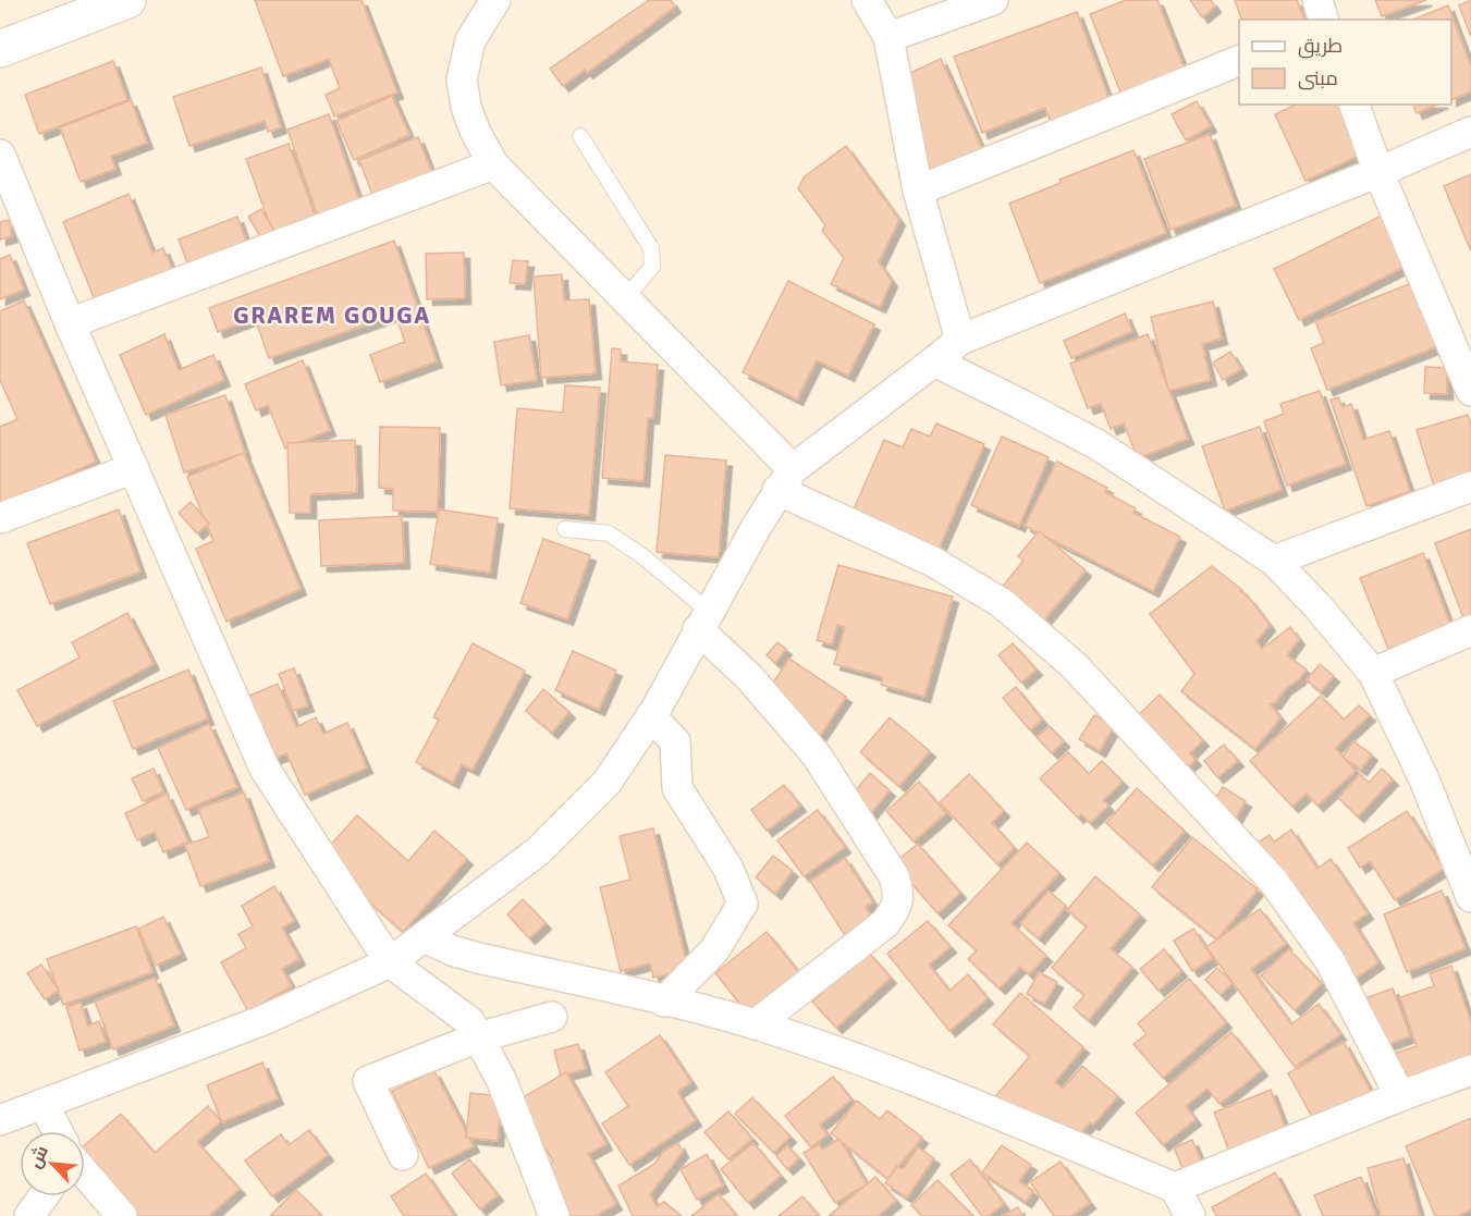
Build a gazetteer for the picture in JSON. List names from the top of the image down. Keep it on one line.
{"districts":["GRAREM GOUGA"],"legend":["طريق","مبنى"],"north":"top left"}
